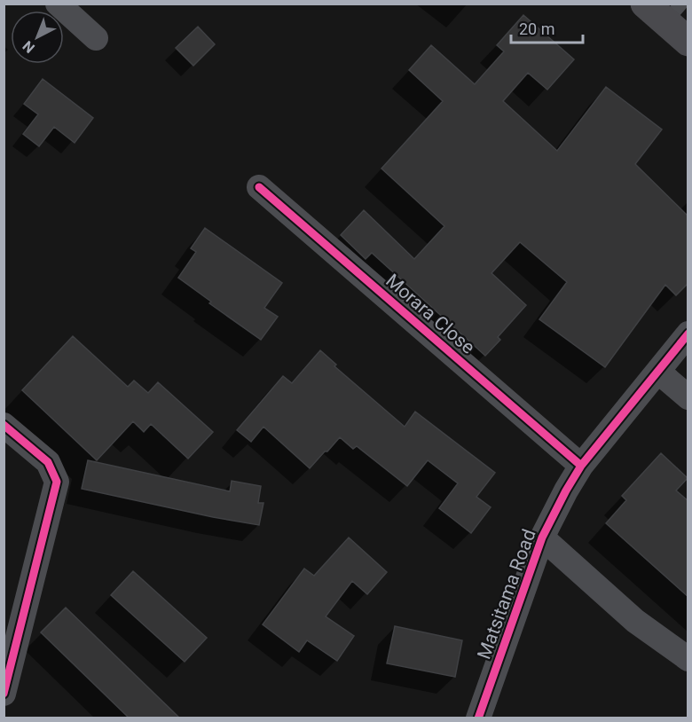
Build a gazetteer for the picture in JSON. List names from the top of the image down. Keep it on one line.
{"streets":{"street":["Morara Close","Matsitama Road"]},"crossings":[["Morara Close","Matsitama Road"]],"scale_bar":"20 m","north":"bottom left"}
